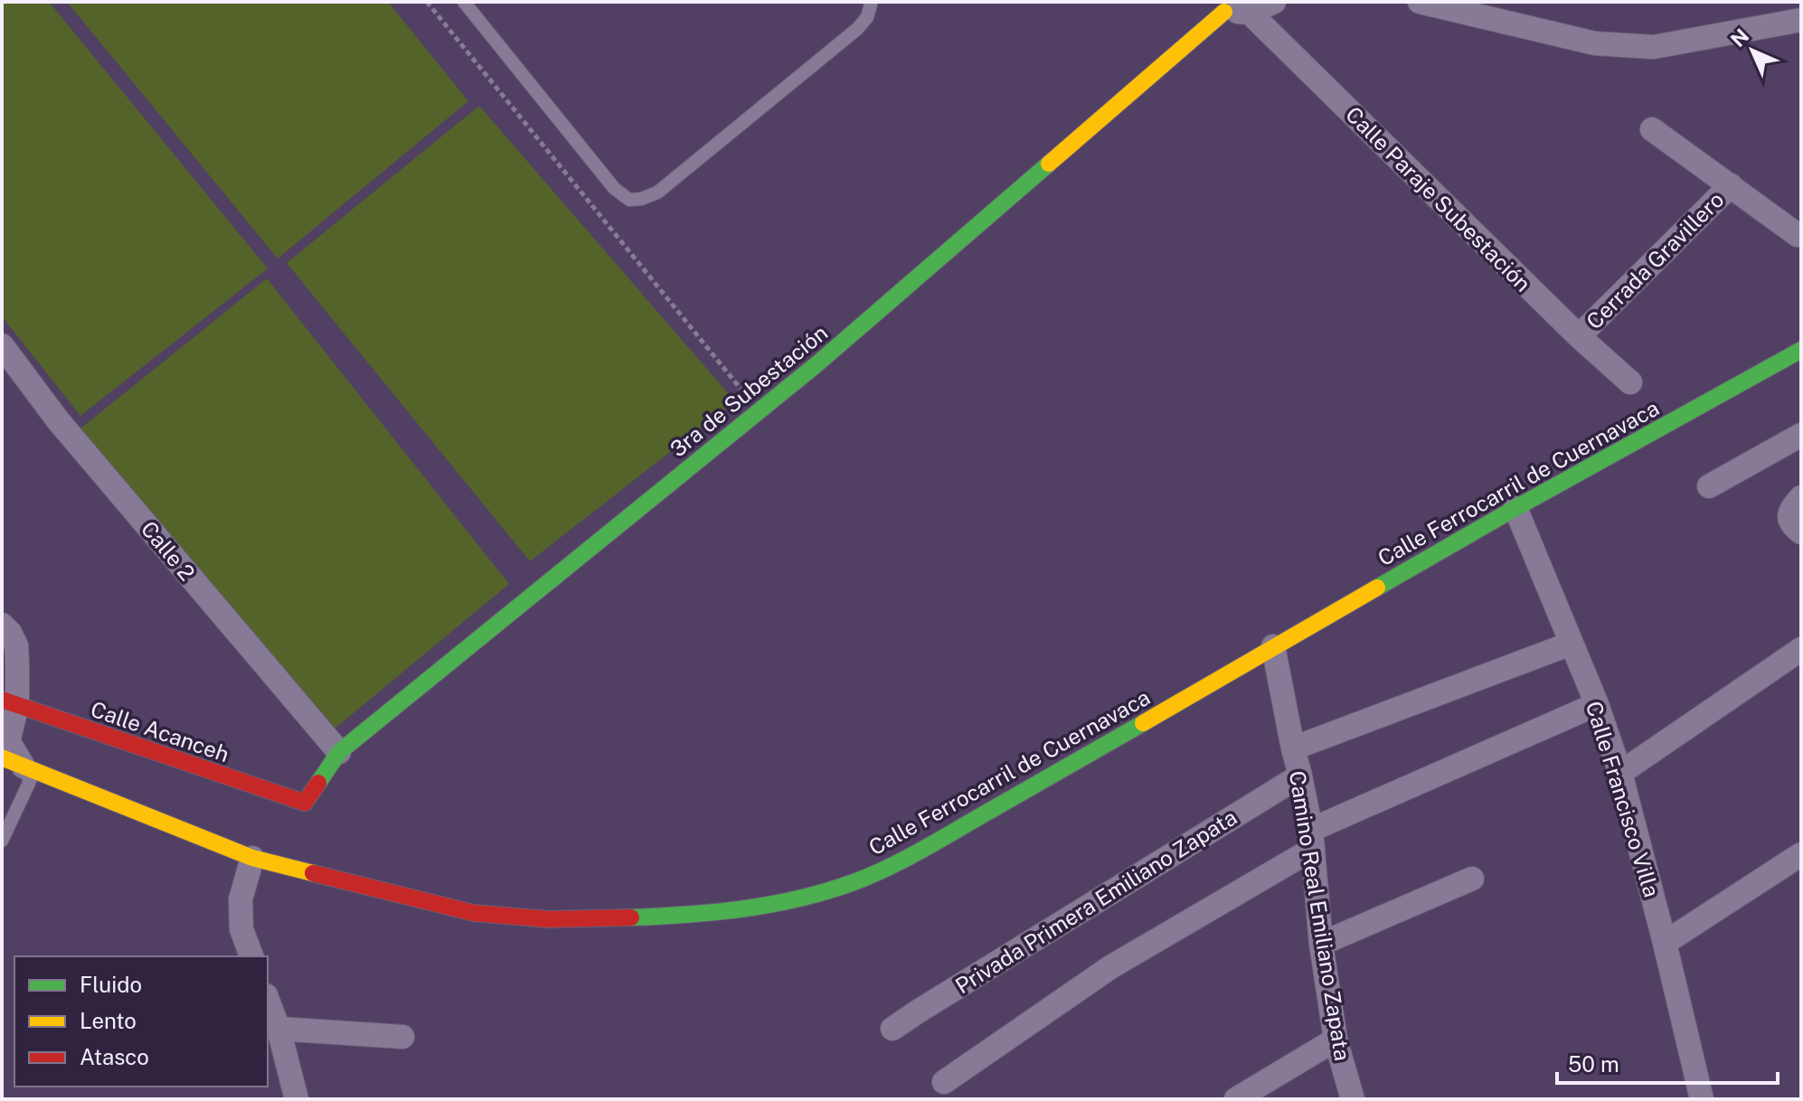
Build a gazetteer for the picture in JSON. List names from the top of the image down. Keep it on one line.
{"streets":{"street":["Calle Paraje Subestación","Cerrada Gravillero","3ra de Subestación","Calle Ferrocarril de Cuernavaca","Calle 2","Calle Acanceh","Calle Francisco Villa","Privada Primera Emiliano Zapata","Camino Real Emiliano Zapata"]},"crossings":[["Calle Paraje Subestación","Cerrada Gravillero"],["3ra de Subestación","Calle 2"],["3ra de Subestación","Calle Acanceh"],["Calle Ferrocarril de Cuernavaca","Calle Francisco Villa"],["Calle Ferrocarril de Cuernavaca","Camino Real Emiliano Zapata"],["Privada Primera Emiliano Zapata","Camino Real Emiliano Zapata"]],"legend":["Fluido","Lento","Atasco"],"scale_bar":"50 m","north":"top left"}
